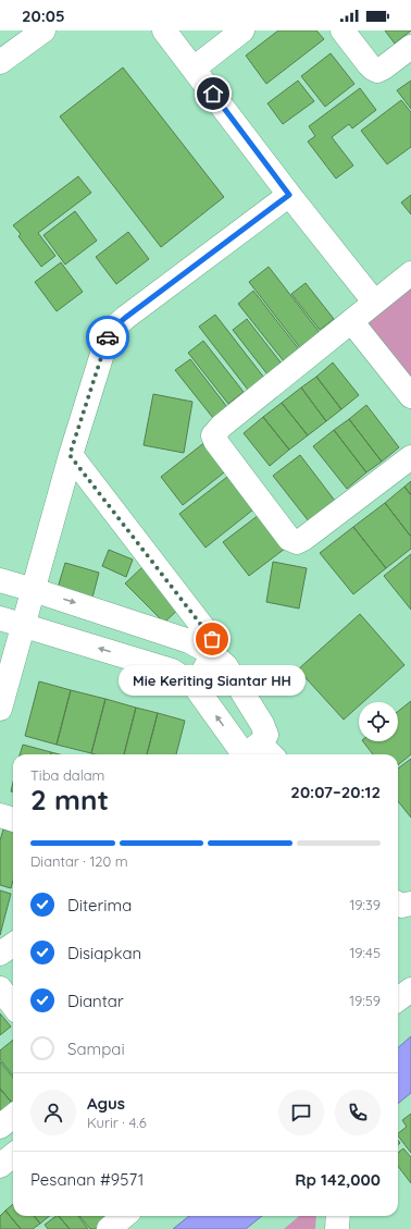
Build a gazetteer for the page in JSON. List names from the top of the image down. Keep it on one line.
{"places":["Mie Keriting Siantar HH"],"page":{"status":"20:05","bubble":"Mie Keriting Siantar HH","heading":["2 mnt","Tiba dalam","20:07–20:12"],"panel":["Agus","Kurir · 4.6","Pesanan #9571","Rp 142,000"],"bar":"Diantar · 120 m","list":[["Diterima","19:39"],["Disiapkan","19:45"],["Diantar","19:59"],"Sampai"]}}
